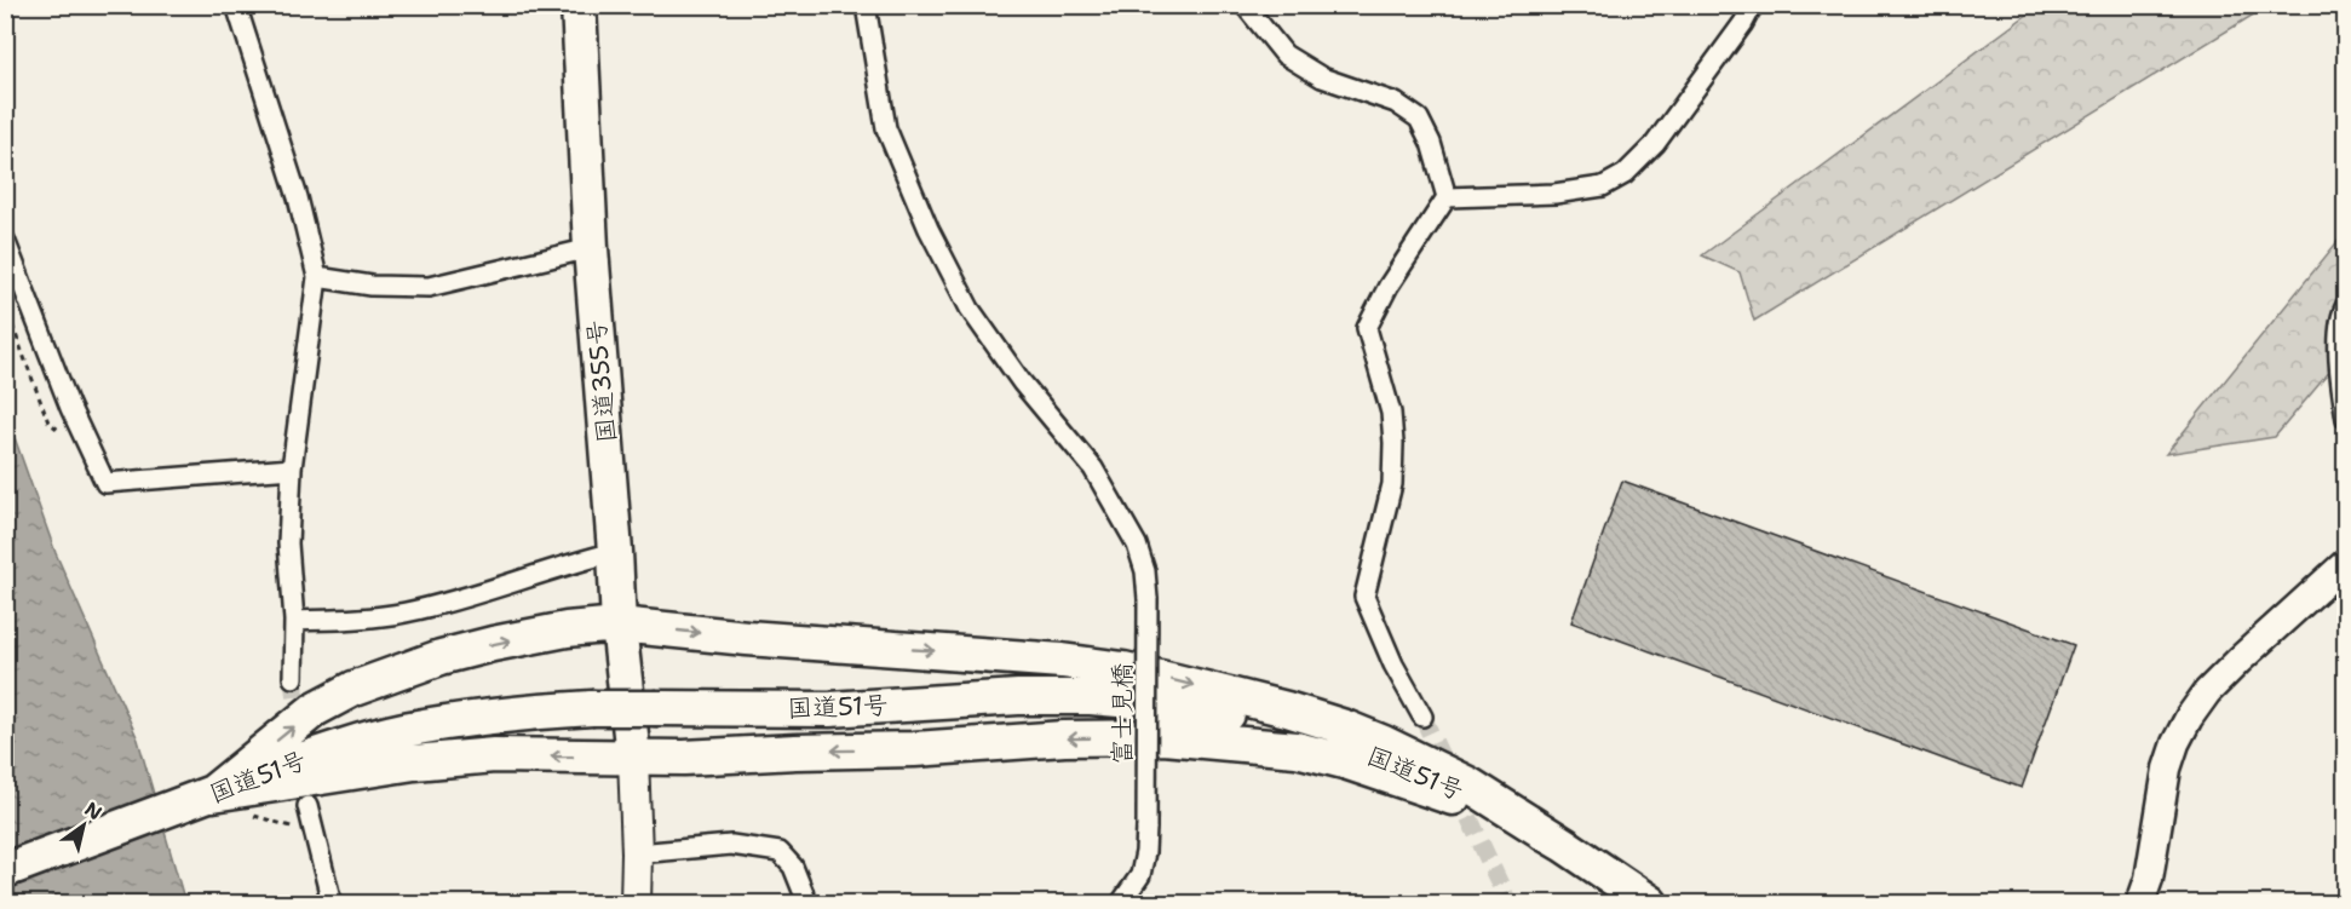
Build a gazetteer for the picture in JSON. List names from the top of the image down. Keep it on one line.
{"streets":{"highway":["国道355号","国道51号"],"street":["富士見橋"]},"north":"top right"}
